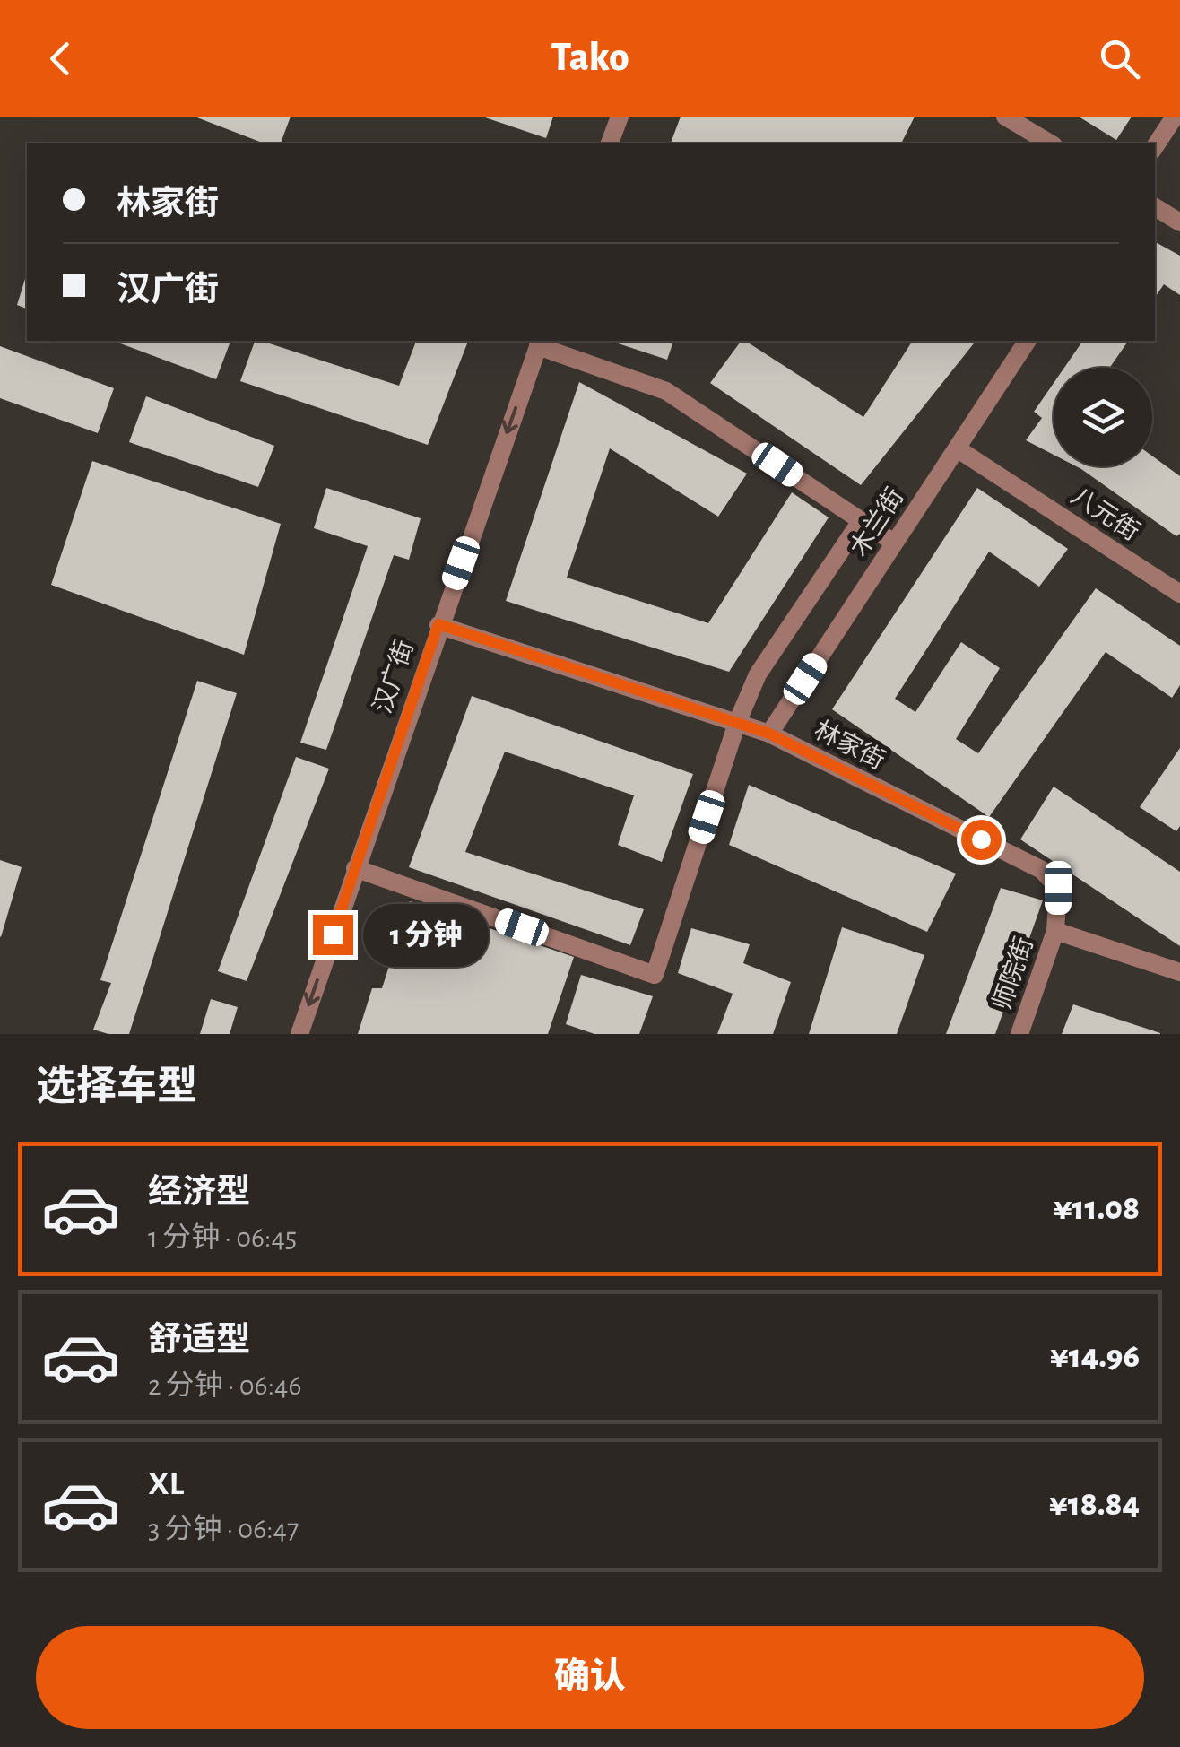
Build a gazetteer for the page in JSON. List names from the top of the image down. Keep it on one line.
{"streets":{"street":["八元街","木兰街","汉广街","林家街","师院街"]},"crossings":[["八元街","木兰街"],["木兰街","林家街"],["汉广街","林家街"],["林家街","师院街"]],"one_way":["汉广街"],"page":{"header":"Tako","banner":["林家街","汉广街"],"bubble":"1 分钟","heading":"选择车型","list":[{"name":"经济型","note":"1 分钟 · 06:45","value":"¥11.08"},{"name":"舒适型","note":"2 分钟 · 06:46","value":"¥14.96"},{"name":"XL","note":"3 分钟 · 06:47","value":"¥18.84"}],"buttons":"确认"}}
